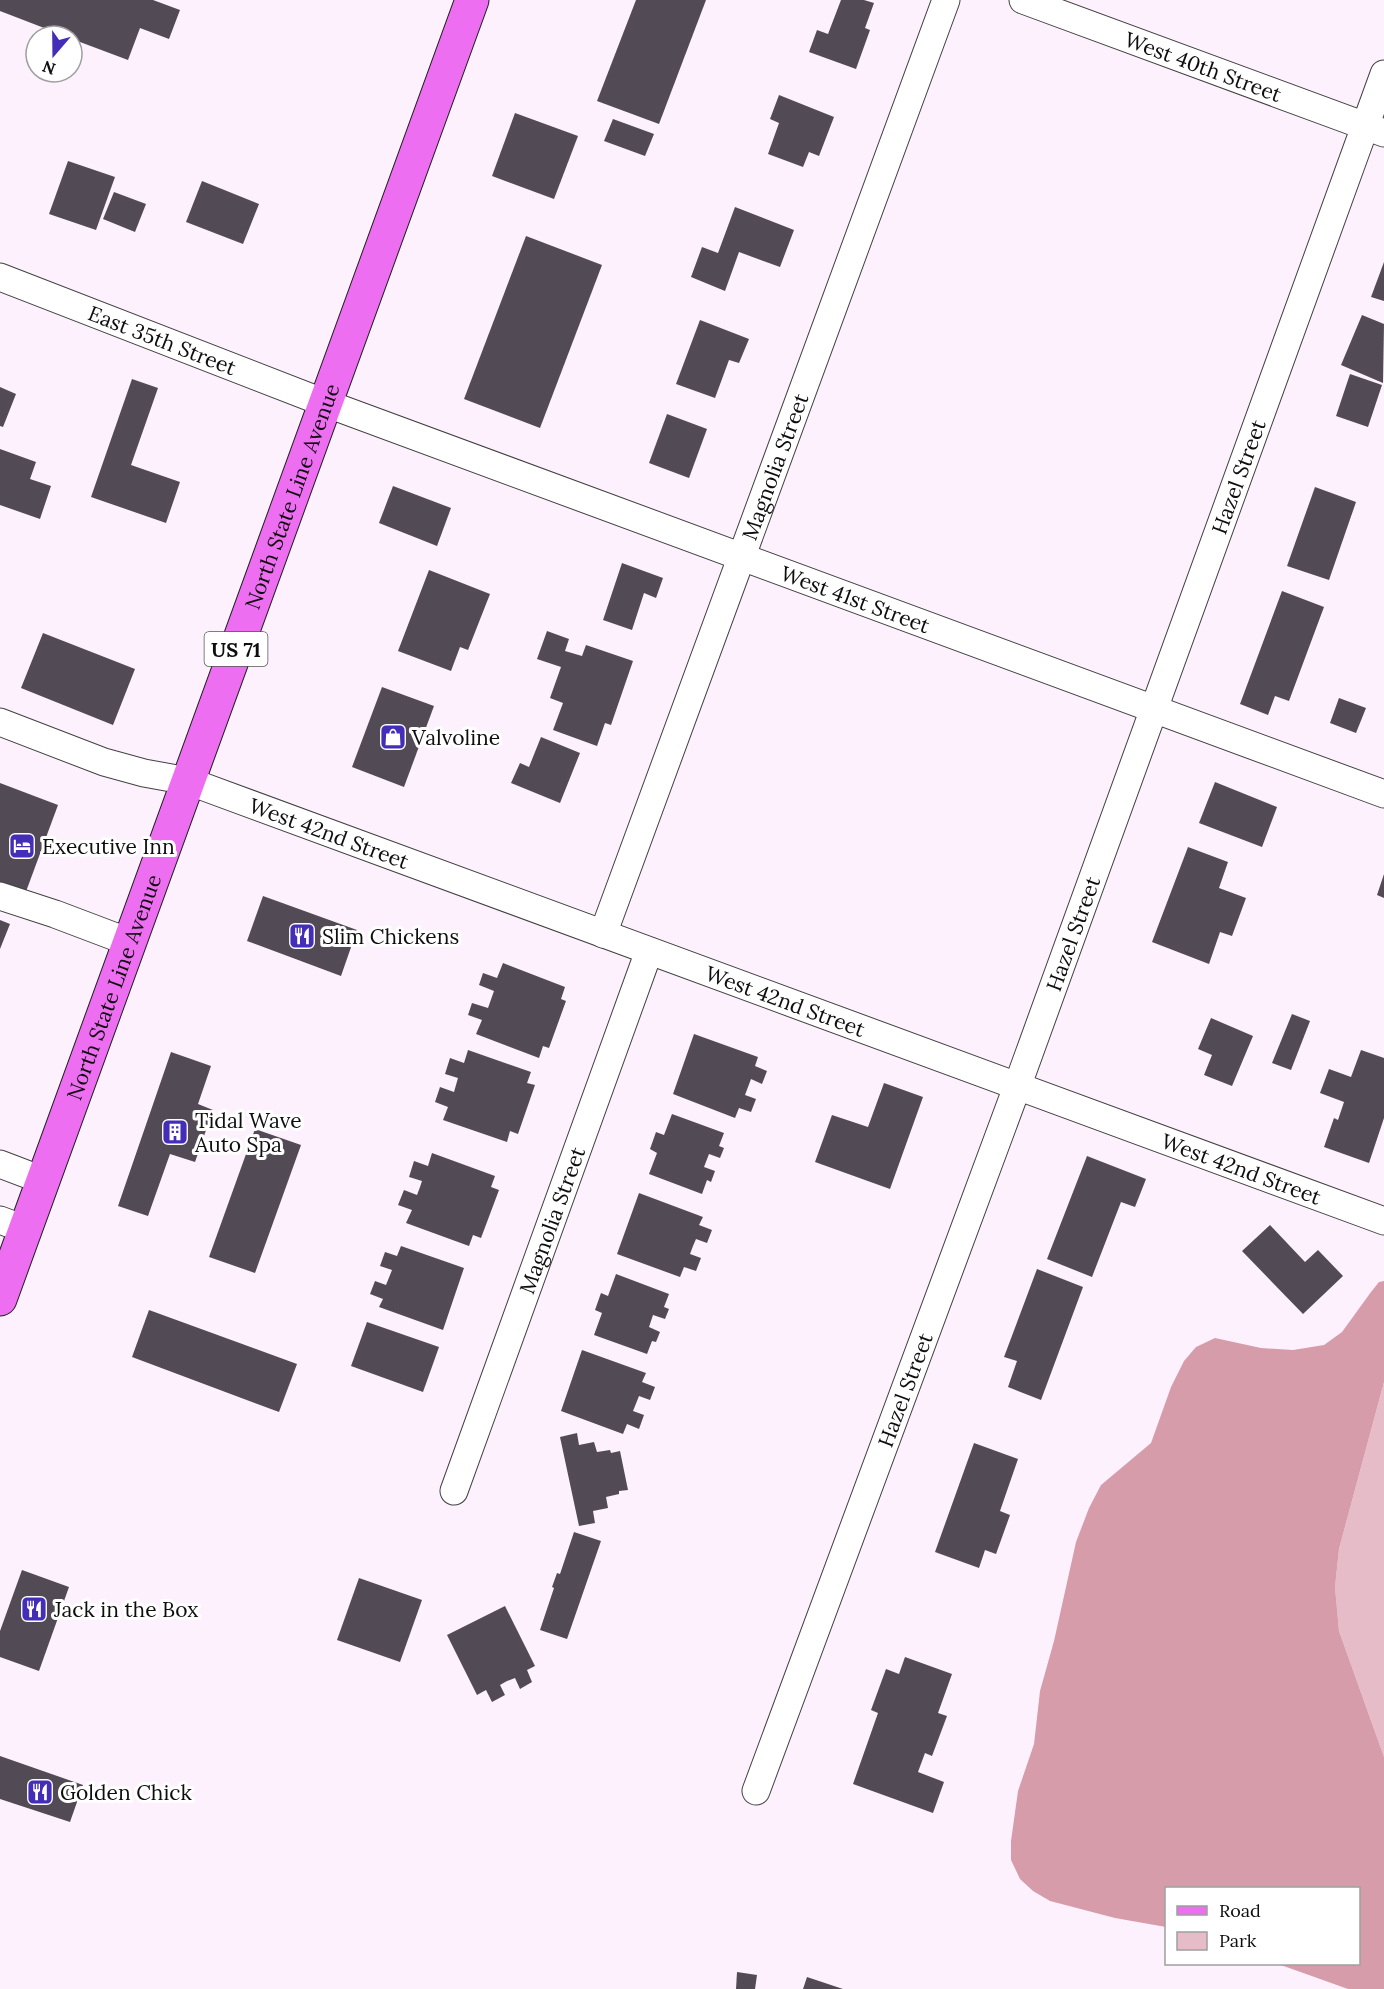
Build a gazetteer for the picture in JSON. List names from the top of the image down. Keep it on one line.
{"streets":{"main road":["North State Line Avenue","US 71"],"street":["West 40th Street","East 35th Street","Magnolia Street","Hazel Street","West 41st Street","West 42nd Street"]},"crossings":[["West 40th Street","Hazel Street"],["East 35th Street","North State Line Avenue"],["East 35th Street","West 41st Street"],["Magnolia Street","West 41st Street"],["Magnolia Street","West 42nd Street"],["Hazel Street","West 41st Street"],["Hazel Street","West 42nd Street"],["North State Line Avenue","West 41st Street"],["North State Line Avenue","West 42nd Street"]],"places":{"shop":["Valvoline"],"hotel":["Executive Inn"],"restaurant":["Slim Chickens","Jack in the Box","Golden Chick"],"building":["Tidal Wave Auto Spa"]},"legend":["Road","Park"],"north":"bottom"}
